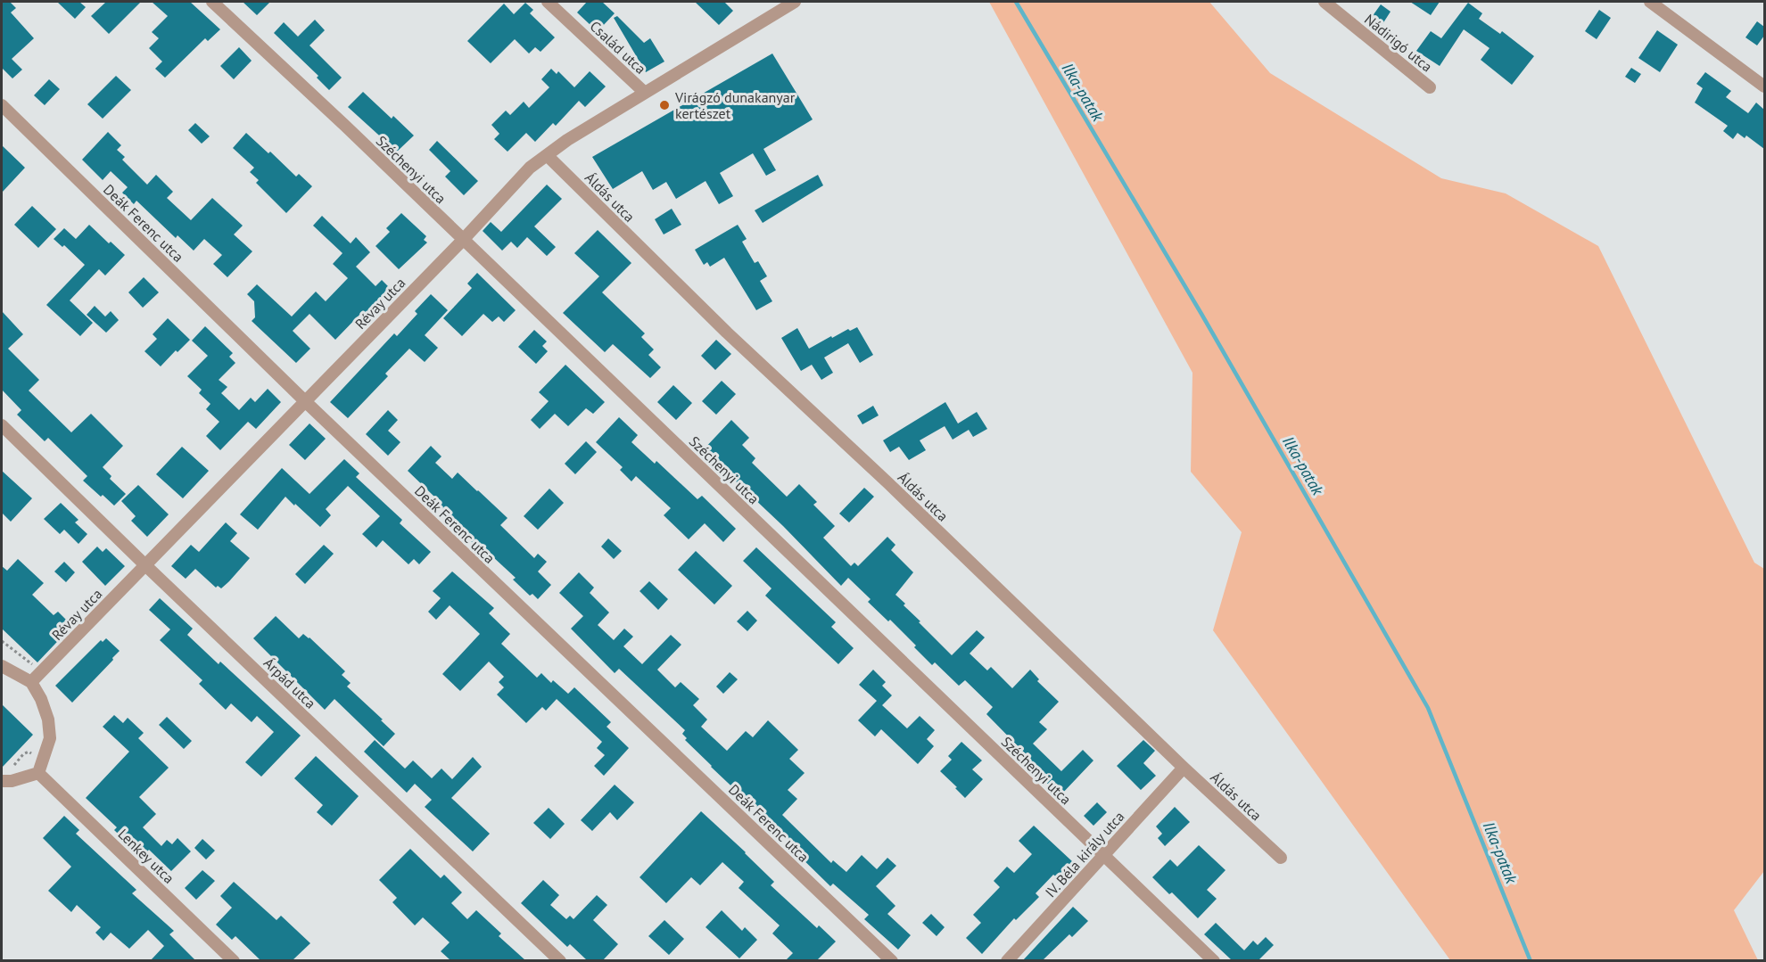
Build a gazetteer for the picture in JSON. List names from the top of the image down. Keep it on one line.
{"streets":{"street":["Nádirigó utca","Család utca","Széchenyi utca","Áldás utca","Deák Ferenc utca","Révay utca","Árpád utca","IV. Béla király utca","Lenkey utca"]},"crossings":[["Család utca","Révay utca"],["Széchenyi utca","Révay utca"],["Széchenyi utca","IV. Béla király utca"],["Áldás utca","Révay utca"],["Áldás utca","IV. Béla király utca"],["Deák Ferenc utca","Révay utca"],["Révay utca","Árpád utca"]],"water":["Ilka-patak"],"places":["Virágzó dunakanyar kertészet"]}
